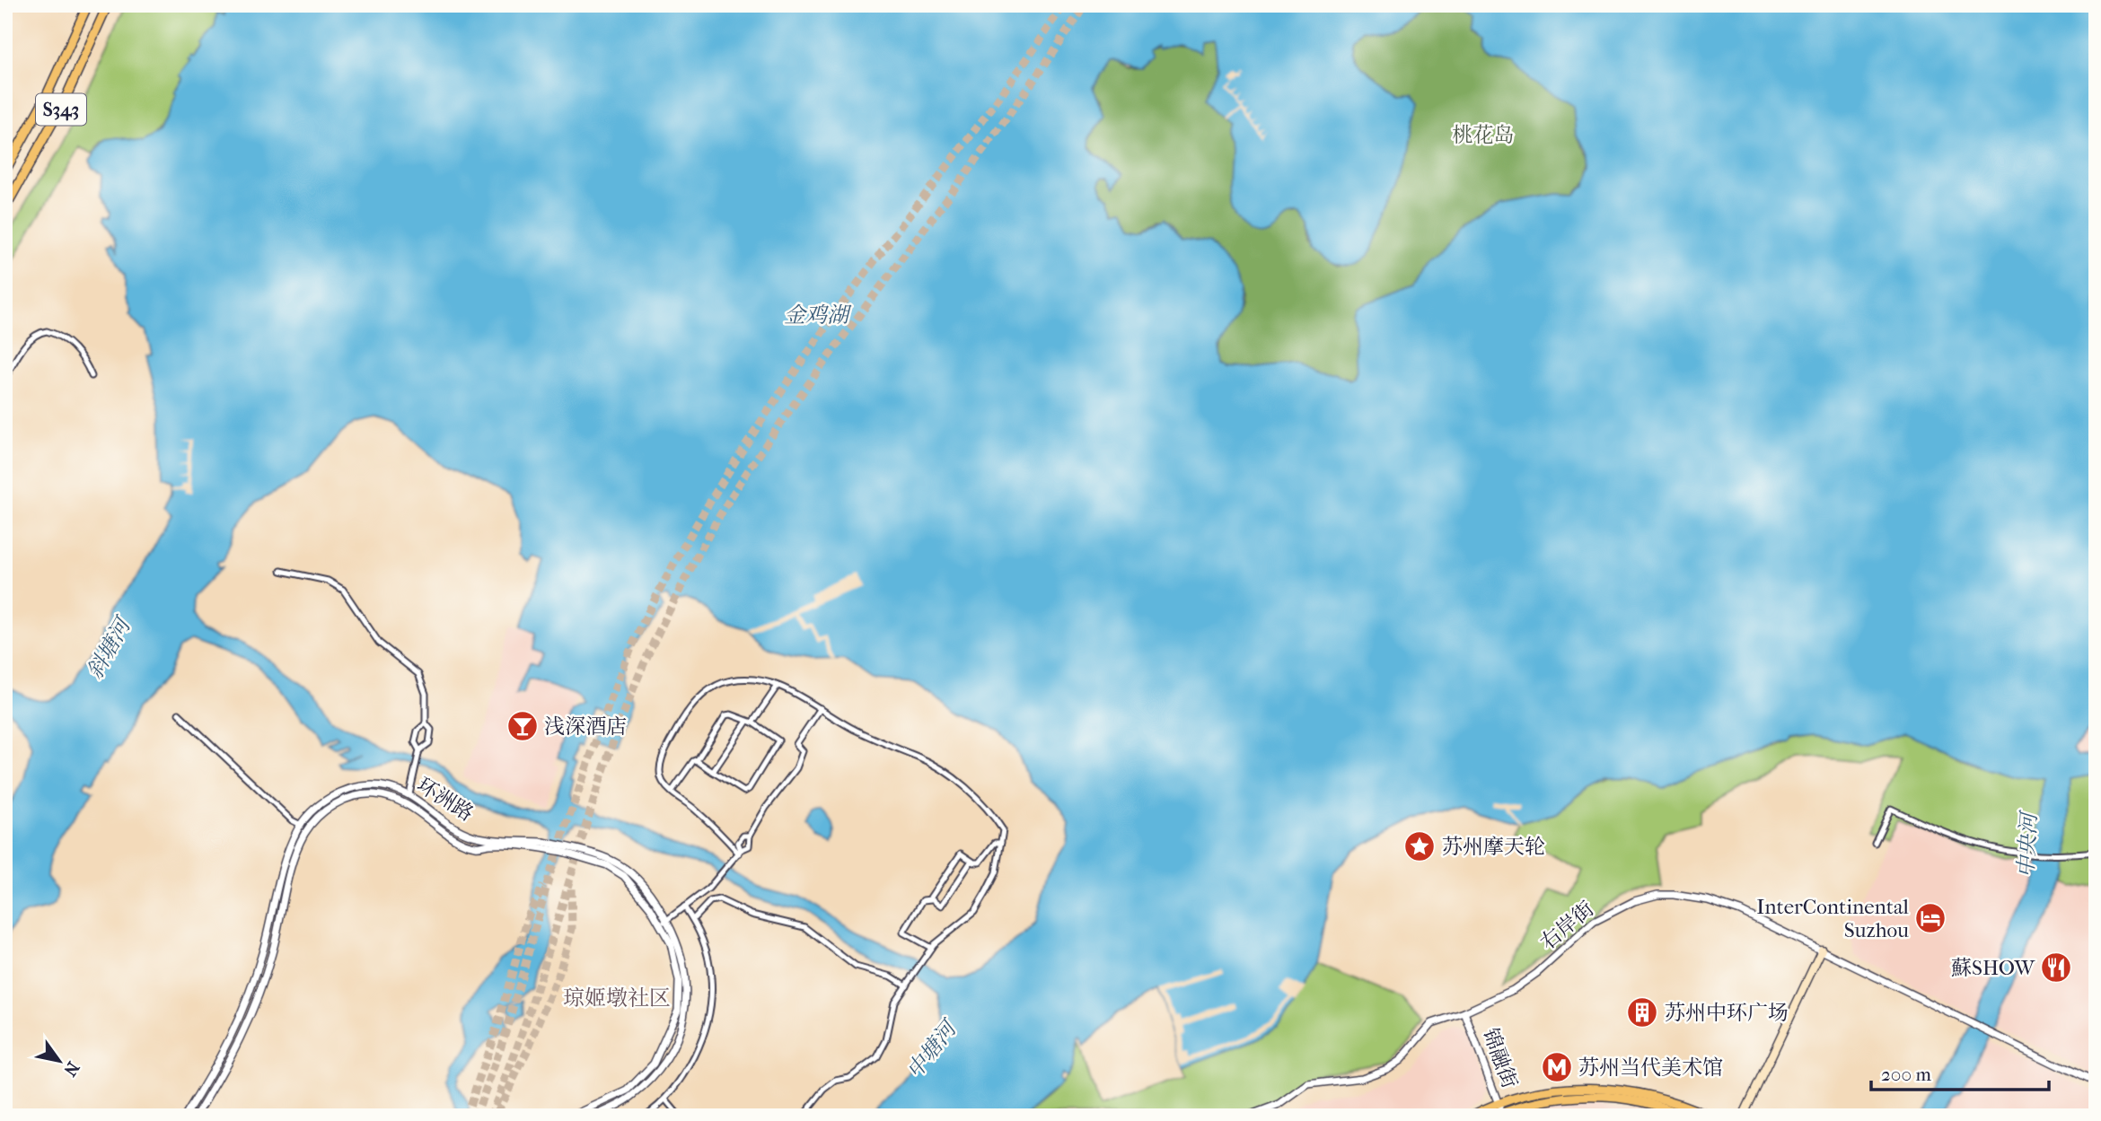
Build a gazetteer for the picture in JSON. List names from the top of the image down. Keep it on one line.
{"streets":{"main road":["S343"],"street":["环洲路","右岸街","锦融街"]},"crossings":[["右岸街","锦融街"]],"districts":["琼姬墩社区"],"water":["金鸡湖","斜塘河","中央河","中塘河"],"parks":["桃花岛"],"places":{"bar":["浅深酒店"],"place":["苏州摩天轮"],"hotel":["InterContinental Suzhou"],"restaurant":["蘇SHOW"],"building":["苏州中环广场"],"metro station":["苏州当代美术馆"]},"scale_bar":"200 m","north":"bottom right"}
